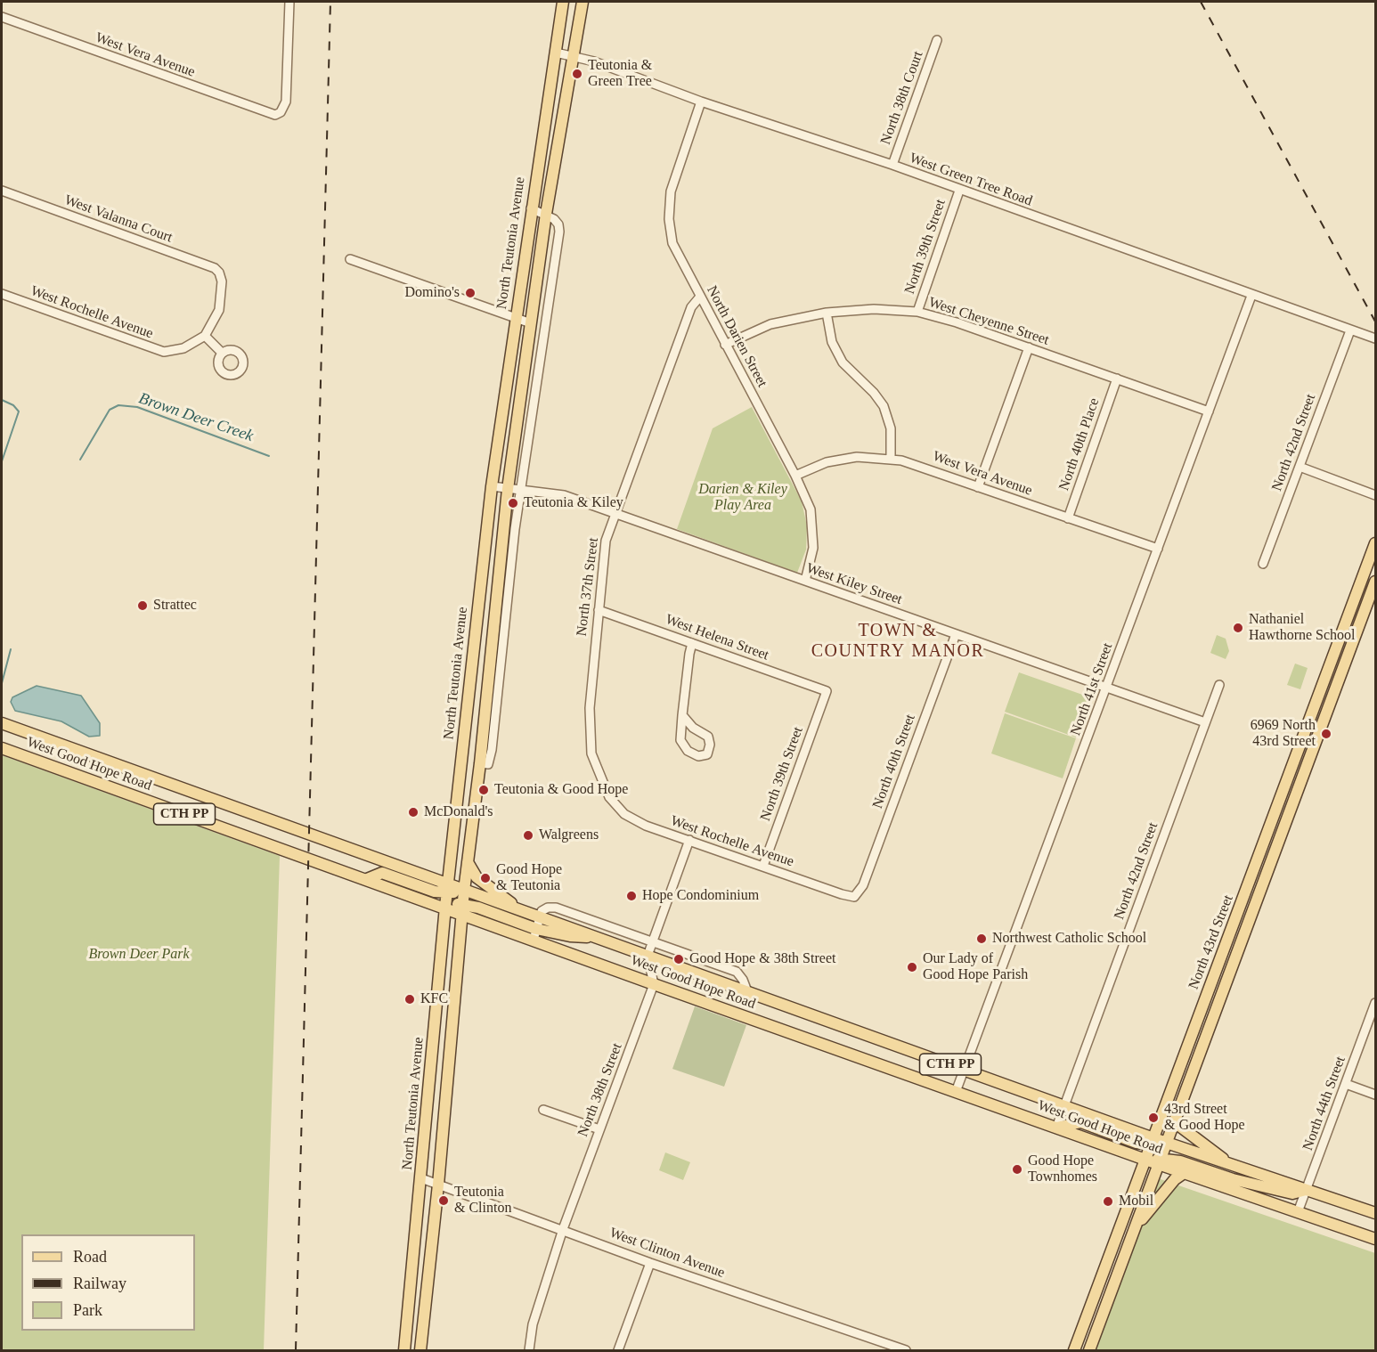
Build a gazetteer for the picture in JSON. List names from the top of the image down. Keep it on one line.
{"streets":{"main road":["North Teutonia Avenue","West Good Hope Road","CTH PP","North 43rd Street"],"street":["West Vera Avenue","North 38th Court","West Green Tree Road","West Valanna Court","North 39th Street","West Rochelle Avenue","West Cheyenne Street","North Darien Street","North 42nd Street","North 40th Place","West Kiley Street","North 37th Street","West Helena Street","North 41st Street","North 40th Street","North 38th Street","North 44th Street","West Clinton Avenue"]},"crossings":[["West Vera Avenue","North Darien Street"],["West Vera Avenue","North 40th Place"],["West Vera Avenue","North 41st Street"],["North 38th Court","West Green Tree Road"],["West Green Tree Road","North Teutonia Avenue"],["West Green Tree Road","North 39th Street"],["West Green Tree Road","North Darien Street"],["West Green Tree Road","North 42nd Street"],["West Green Tree Road","North 41st Street"],["West Valanna Court","West Rochelle Avenue"],["North Teutonia Avenue","West Kiley Street"],["North Teutonia Avenue","West Good Hope Road"],["North Teutonia Avenue","West Clinton Avenue"],["North 39th Street","West Rochelle Avenue"],["North 39th Street","West Cheyenne Street"],["North 39th Street","West Helena Street"],["West Rochelle Avenue","North 37th Street"],["West Rochelle Avenue","North 40th Street"],["West Cheyenne Street","North Darien Street"],["West Cheyenne Street","North 40th Place"],["West Cheyenne Street","North 41st Street"],["North Darien Street","West Kiley Street"],["North Darien Street","North 37th Street"],["North 42nd Street","West Kiley Street"],["North 42nd Street","West Good Hope Road"],["West Kiley Street","North 37th Street"],["West Kiley Street","North 41st Street"],["West Kiley Street","North 40th Street"],["North 37th Street","West Helena Street"],["North 41st Street","West Good Hope Road"],["West Good Hope Road","North 43rd Street"],["West Good Hope Road","North 38th Street"],["West Good Hope Road","North 44th Street"],["North 38th Street","West Clinton Avenue"]],"districts":["TOWN & COUNTRY MANOR"],"water":["Brown Deer Creek"],"parks":["Darien & Kiley Play Area","Brown Deer Park"],"places":["Teutonia & Green Tree","Domino's","Teutonia & Kiley","Strattec","Nathaniel Hawthorne School","6969 North 43rd Street","Teutonia & Good Hope","McDonald's","Walgreens","Good Hope & Teutonia","Hope Condominium","Northwest Catholic School","Good Hope & 38th Street","Our Lady of Good Hope Parish","KFC","43rd Street & Good Hope","Good Hope Townhomes","Teutonia & Clinton","Mobil"],"legend":["Road","Railway","Park"]}
